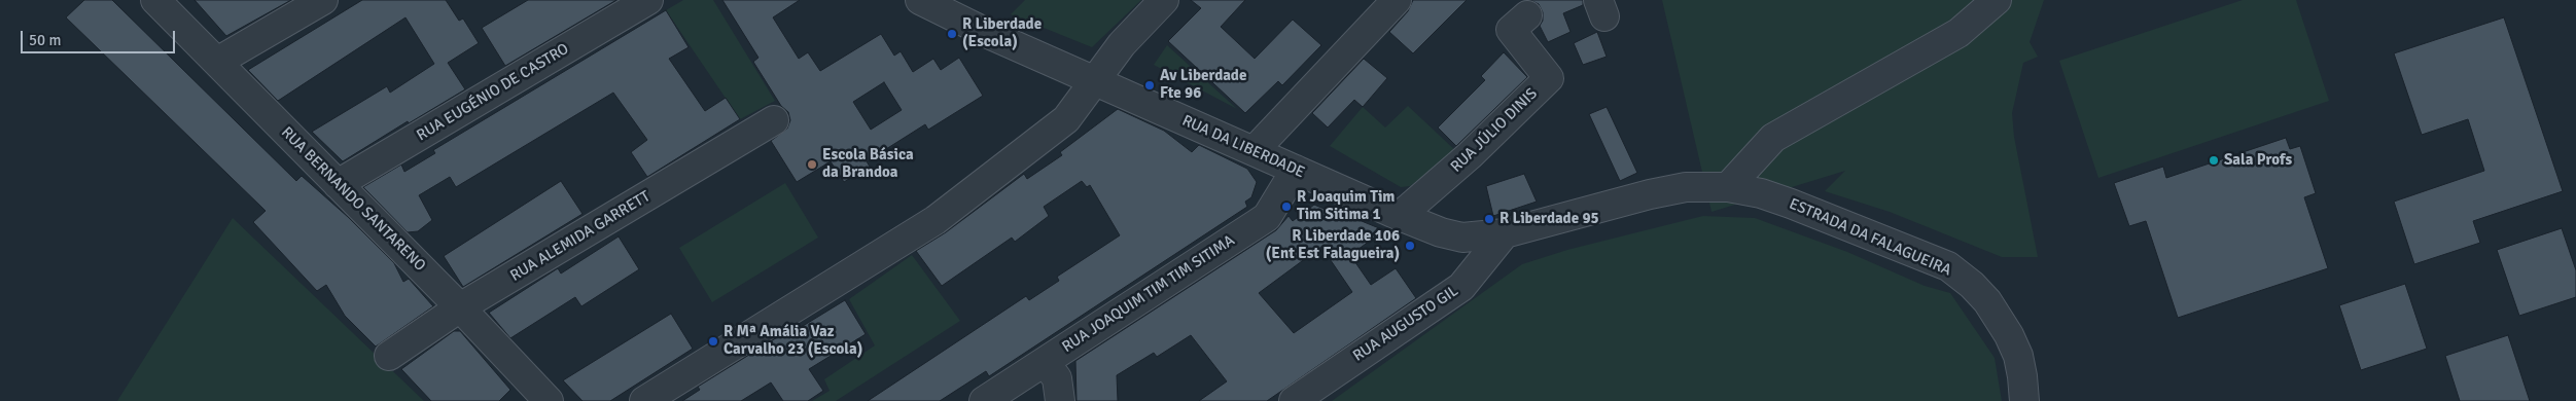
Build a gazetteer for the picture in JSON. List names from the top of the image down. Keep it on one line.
{"streets":{"street":["RUA EUGÉNIO DE CASTRO","RUA JÚLIO DINIS","RUA DA LIBERDADE","RUA BERNANDO SANTARENO","RUA ALEMIDA GARRETT","ESTRADA DA FALAGUEIRA","RUA JOAQUIM TIM TIM SITIMA","RUA AUGUSTO GIL"]},"crossings":[["RUA EUGÉNIO DE CASTRO","RUA BERNANDO SANTARENO"],["RUA JÚLIO DINIS","RUA DA LIBERDADE"],["RUA DA LIBERDADE","ESTRADA DA FALAGUEIRA"],["RUA DA LIBERDADE","RUA JOAQUIM TIM TIM SITIMA"],["RUA DA LIBERDADE","RUA AUGUSTO GIL"],["RUA BERNANDO SANTARENO","RUA ALEMIDA GARRETT"]],"places":["R Liberdade (Escola)","Av Liberdade Fte 96","Sala Profs","Escola Básica da Brandoa","R Joaquim Tim Tim Sitima 1","R Liberdade 95","R Liberdade 106 (Ent Est Falagueira)","R Mª Amália Vaz Carvalho 23 (Escola)"],"scale_bar":"50 m"}
